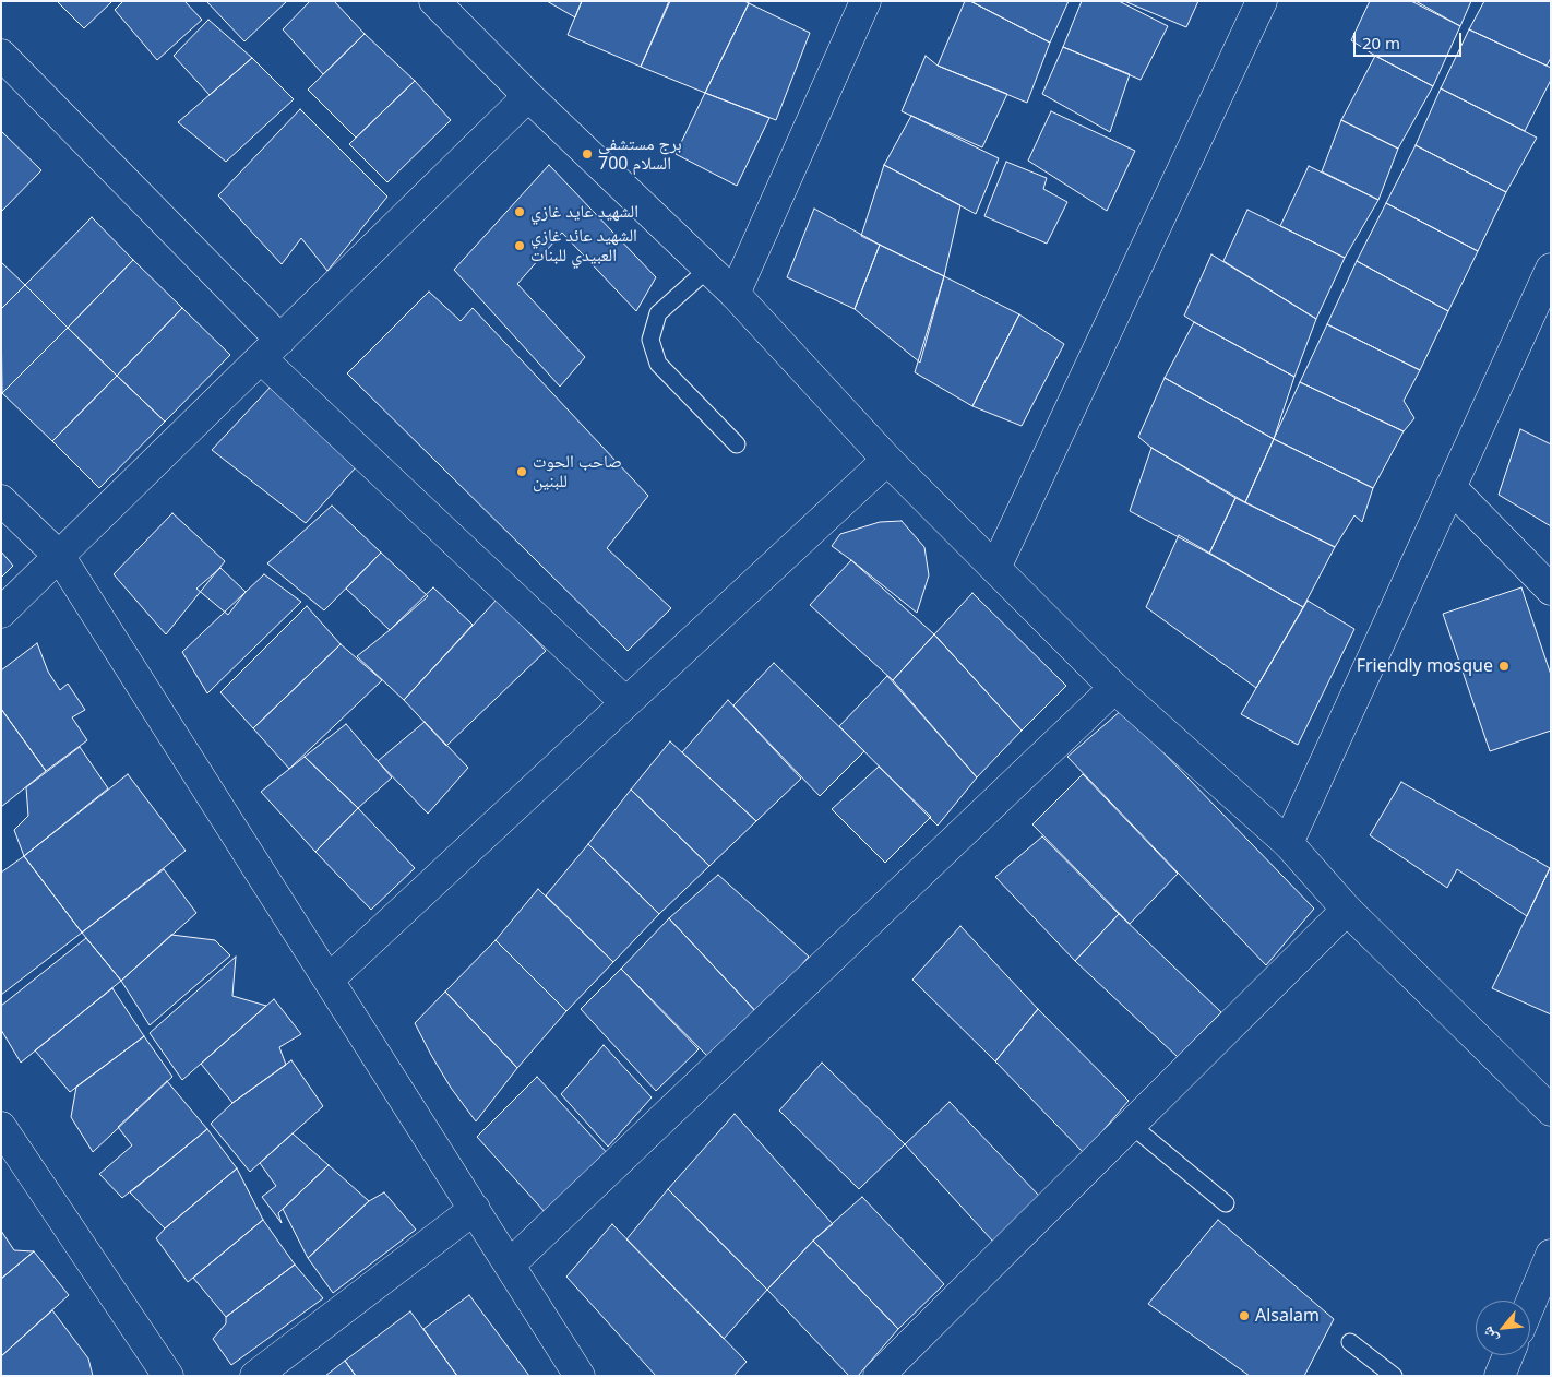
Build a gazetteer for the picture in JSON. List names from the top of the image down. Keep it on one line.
{"places":["برج مستشفى السلام 700","الشهيد عايد غازي","الشهيد عائد غازي العبيدي للبنات","صاحب الحوت للبنين","Friendly mosque","Alsalam"],"scale_bar":"20 m","north":"bottom left"}
